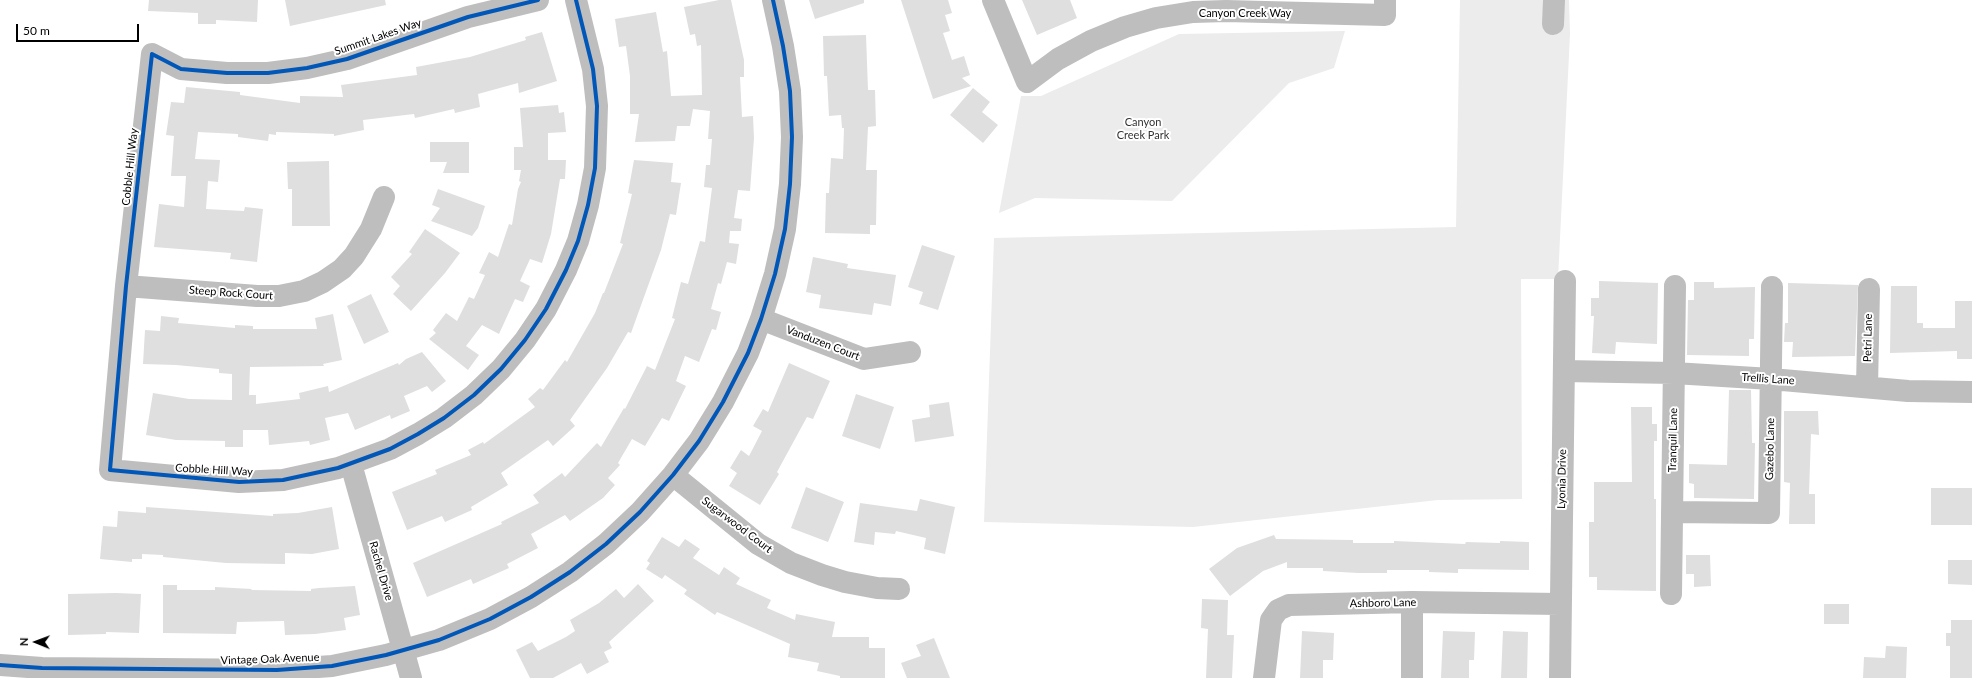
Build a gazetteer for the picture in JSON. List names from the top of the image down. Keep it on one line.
{"streets":{"street":["Canyon Creek Way","Summit Lakes Way","Cobble Hill Way","Steep Rock Court","Petri Lane","Vanduzen Court","Trellis Lane","Tranquil Lane","Gazebo Lane","Lyonia Drive","Sugarwood Court","Rachel Drive","Ashboro Lane","Vintage Oak Avenue"]},"crossings":[["Summit Lakes Way","Cobble Hill Way"],["Cobble Hill Way","Steep Rock Court"],["Cobble Hill Way","Rachel Drive"],["Petri Lane","Trellis Lane"],["Vanduzen Court","Vintage Oak Avenue"],["Trellis Lane","Tranquil Lane"],["Trellis Lane","Gazebo Lane"],["Trellis Lane","Lyonia Drive"],["Tranquil Lane","Gazebo Lane"],["Lyonia Drive","Ashboro Lane"],["Sugarwood Court","Vintage Oak Avenue"],["Rachel Drive","Vintage Oak Avenue"]],"parks":["Canyon Creek Park"],"scale_bar":"50 m","north":"left"}
